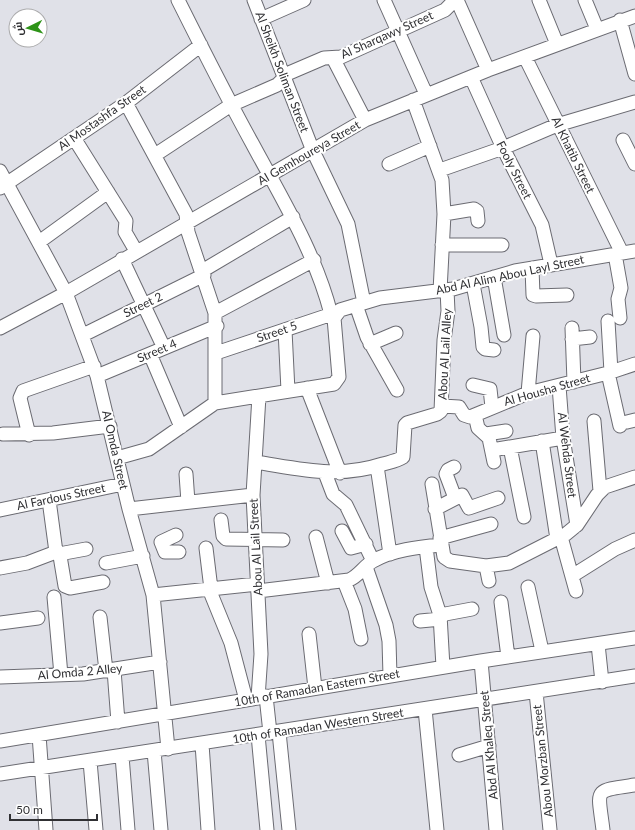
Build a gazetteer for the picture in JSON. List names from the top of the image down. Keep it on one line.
{"streets":{"street":["Al Sharqawy Street","Al Sheikh Soliman Street","Al Mostashfa Street","Al Gemhoureya Street","Al Khatib Street","Fooly Street","Abd Al Alim Abou Layl Street","Street 2","Street 5","Street 4","Abou Al Lail Alley","Al Housha Street","Al Omda Street","Al Wehda Street","Al Fardous Street","Abou Al Lail Street","Al Omda 2 Alley","10th of Ramadan Eastern Street","10th of Ramadan Western Street","Abd Al Khaleq Street","Abou Morzban Street"]},"crossings":[["Al Sharqawy Street","Al Sheikh Soliman Street"],["Al Sheikh Soliman Street","Al Gemhoureya Street"],["Al Sheikh Soliman Street","Abd Al Alim Abou Layl Street"],["Al Mostashfa Street","Al Omda Street"],["Al Gemhoureya Street","Al Khatib Street"],["Al Gemhoureya Street","Fooly Street"],["Al Gemhoureya Street","Abou Al Lail Alley"],["Al Gemhoureya Street","Al Omda Street"],["Al Khatib Street","Abd Al Alim Abou Layl Street"],["Al Khatib Street","Al Housha Street"],["Fooly Street","Abd Al Alim Abou Layl Street"],["Abd Al Alim Abou Layl Street","Street 5"],["Abd Al Alim Abou Layl Street","Abou Al Lail Alley"],["Street 2","Al Omda Street"],["Street 4","Al Omda Street"],["Abou Al Lail Alley","Abou Al Lail Street"],["Al Housha Street","Al Wehda Street"],["Al Omda Street","Al Fardous Street"],["Al Omda Street","Al Omda 2 Alley"],["Al Omda Street","10th of Ramadan Eastern Street"],["Al Omda Street","10th of Ramadan Western Street"],["Abou Al Lail Street","10th of Ramadan Eastern Street"],["10th of Ramadan Eastern Street","Abd Al Khaleq Street"],["10th of Ramadan Western Street","Abd Al Khaleq Street"],["10th of Ramadan Western Street","Abou Morzban Street"]],"scale_bar":"50 m","north":"left"}
